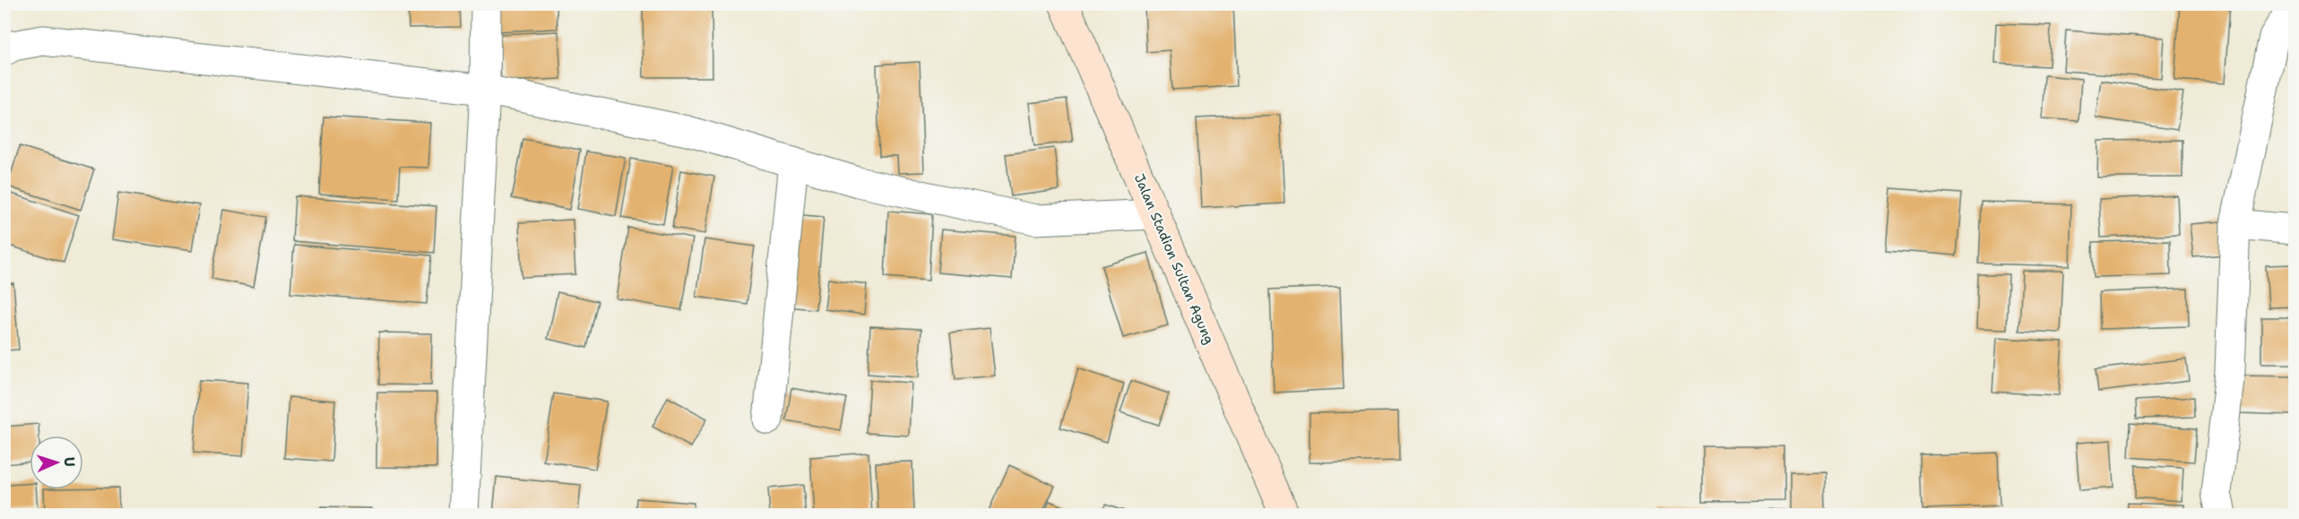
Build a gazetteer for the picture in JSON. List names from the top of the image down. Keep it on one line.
{"streets":{"main road":["Jalan Stadion Sultan Agung"]},"north":"right"}
